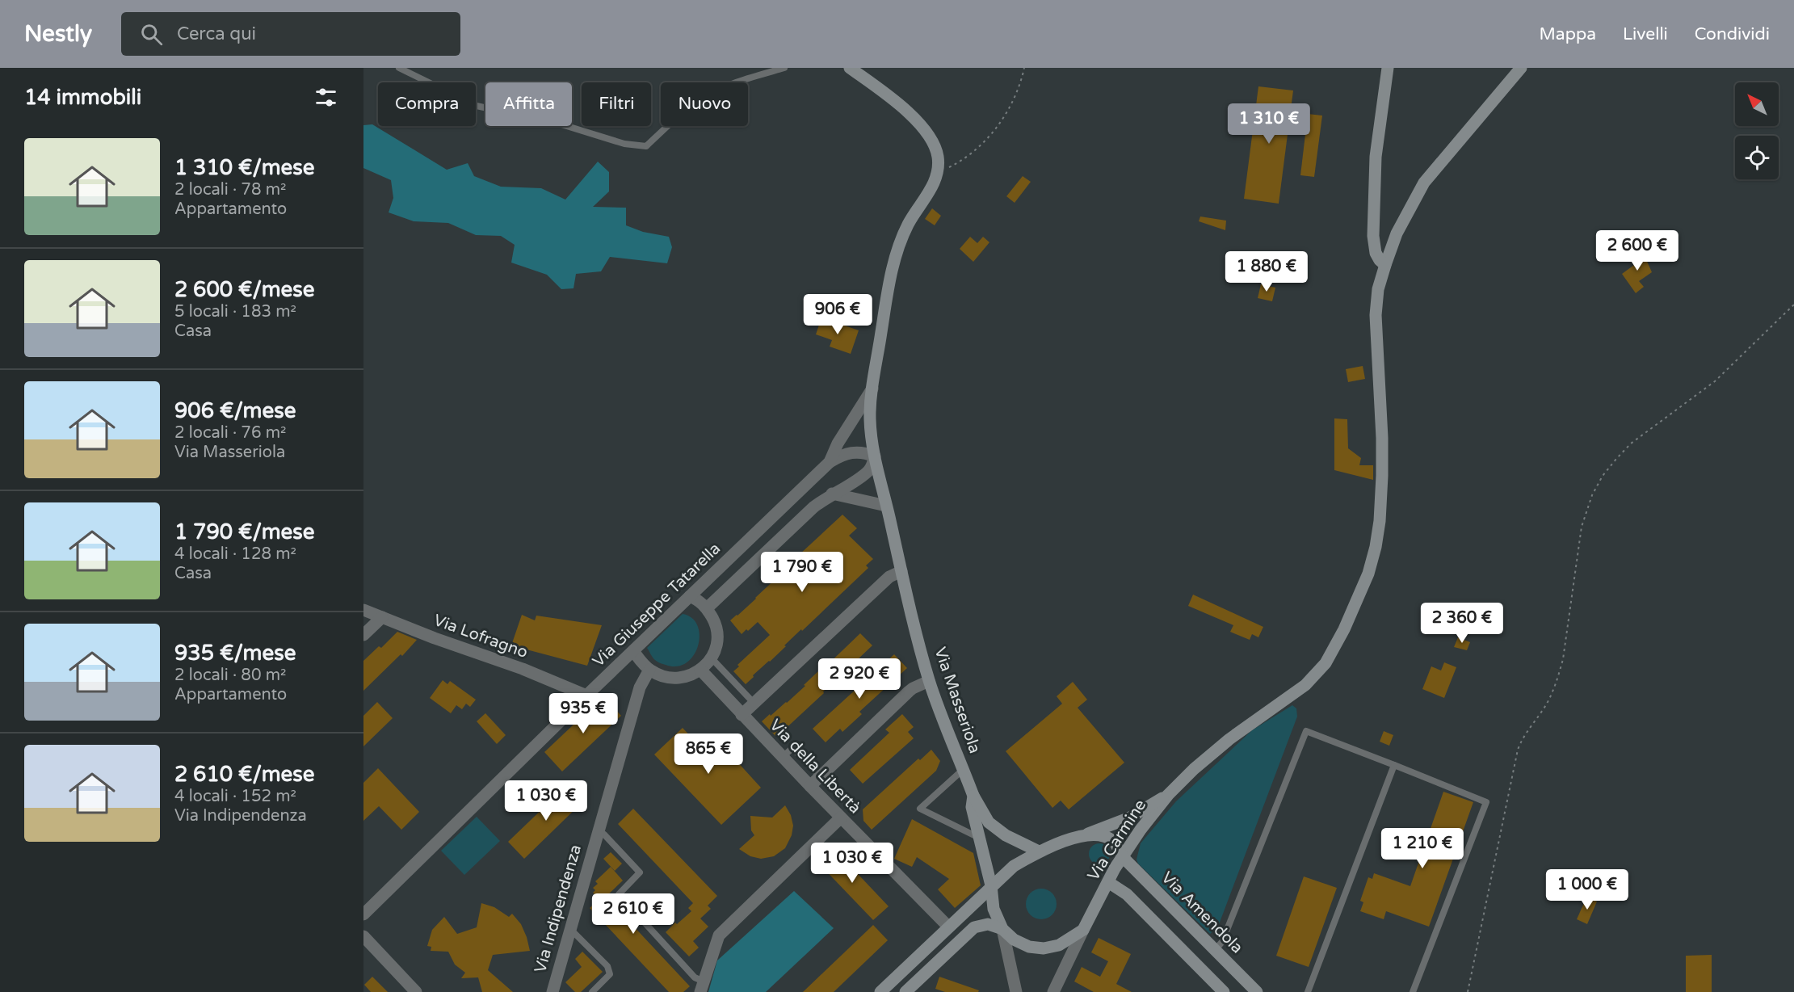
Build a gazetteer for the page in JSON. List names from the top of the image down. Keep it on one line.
{"streets":{"street":["Via Giuseppe Tatarella","Via Lofragno","Via Masseriola","Via della Libertà","Via Carmine","Via Indipendenza","Via Amendola"]},"crossings":[["Via Giuseppe Tatarella","Via Lofragno"],["Via Giuseppe Tatarella","Via Masseriola"],["Via Giuseppe Tatarella","Via della Libertà"],["Via Giuseppe Tatarella","Via Indipendenza"],["Via Masseriola","Via Carmine"],["Via Masseriola","Via Amendola"],["Via della Libertà","Via Indipendenza"],["Via Carmine","Via Amendola"]],"north":"top left","page":{"header":"Nestly","search":"Cerca qui","nav":["Mappa","Livelli","Condividi"],"heading":"14 immobili","chip":["Compra","Affitta","Filtri","Nuovo"],"price":["1 310 €","2 600 €","1 880 €","906 €","1 790 €","2 360 €","2 920 €","935 €","865 €","1 030 €","1 210 €","1 030 €","1 000 €","2 610 €"],"list":[{"name":"1 310 €/mese","note":"2 locali · 78 m² · Appartamento"},{"name":"2 600 €/mese","note":"5 locali · 183 m² · Casa"},{"name":"906 €/mese","note":"2 locali · 76 m² · Via Masseriola"},{"name":"1 790 €/mese","note":"4 locali · 128 m² · Casa"},{"name":"935 €/mese","note":"2 locali · 80 m² · Appartamento"},{"name":"2 610 €/mese","note":"4 locali · 152 m² · Via Indipendenza"}]}}
